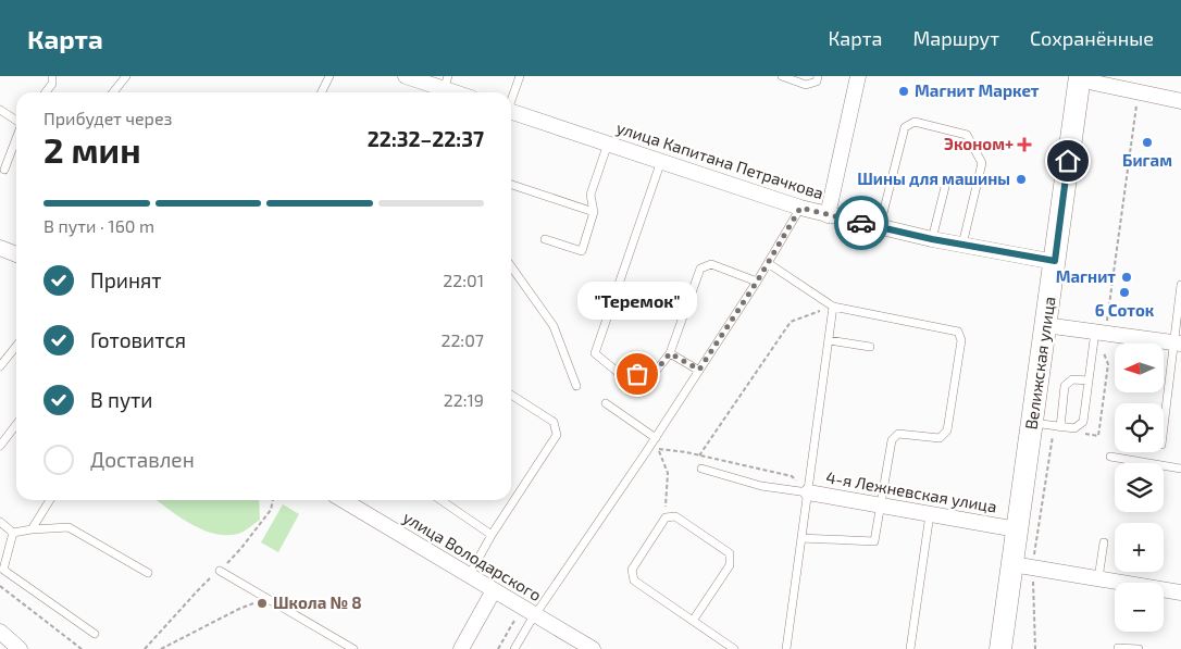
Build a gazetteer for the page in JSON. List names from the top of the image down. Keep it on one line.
{"streets":{"main road":["Велижская улица"],"street":["улица Капитана Петрачкова","4-я Лежневская улица","улица Володарского"]},"crossings":[["улица Капитана Петрачкова","Велижская улица"],["Велижская улица","4-я Лежневская улица"]],"places":{"other":["Магнит Маркет","Бигам","Шины для машины","Магнит","6 Соток","\"Теремок\"","Школа № 8"],"health":["Эконом+"]},"north":"left","page":{"header":"Карта","nav":["Карта","Маршрут","Сохранённые"],"heading":["2 мин","Прибудет через","22:32–22:37"],"bar":"В пути · 160 m","list":[["Принят","22:01"],["Готовится","22:07"],["В пути","22:19"],"Доставлен"],"bubble":"\"Теремок\"","map_buttons":["+","−"]}}
